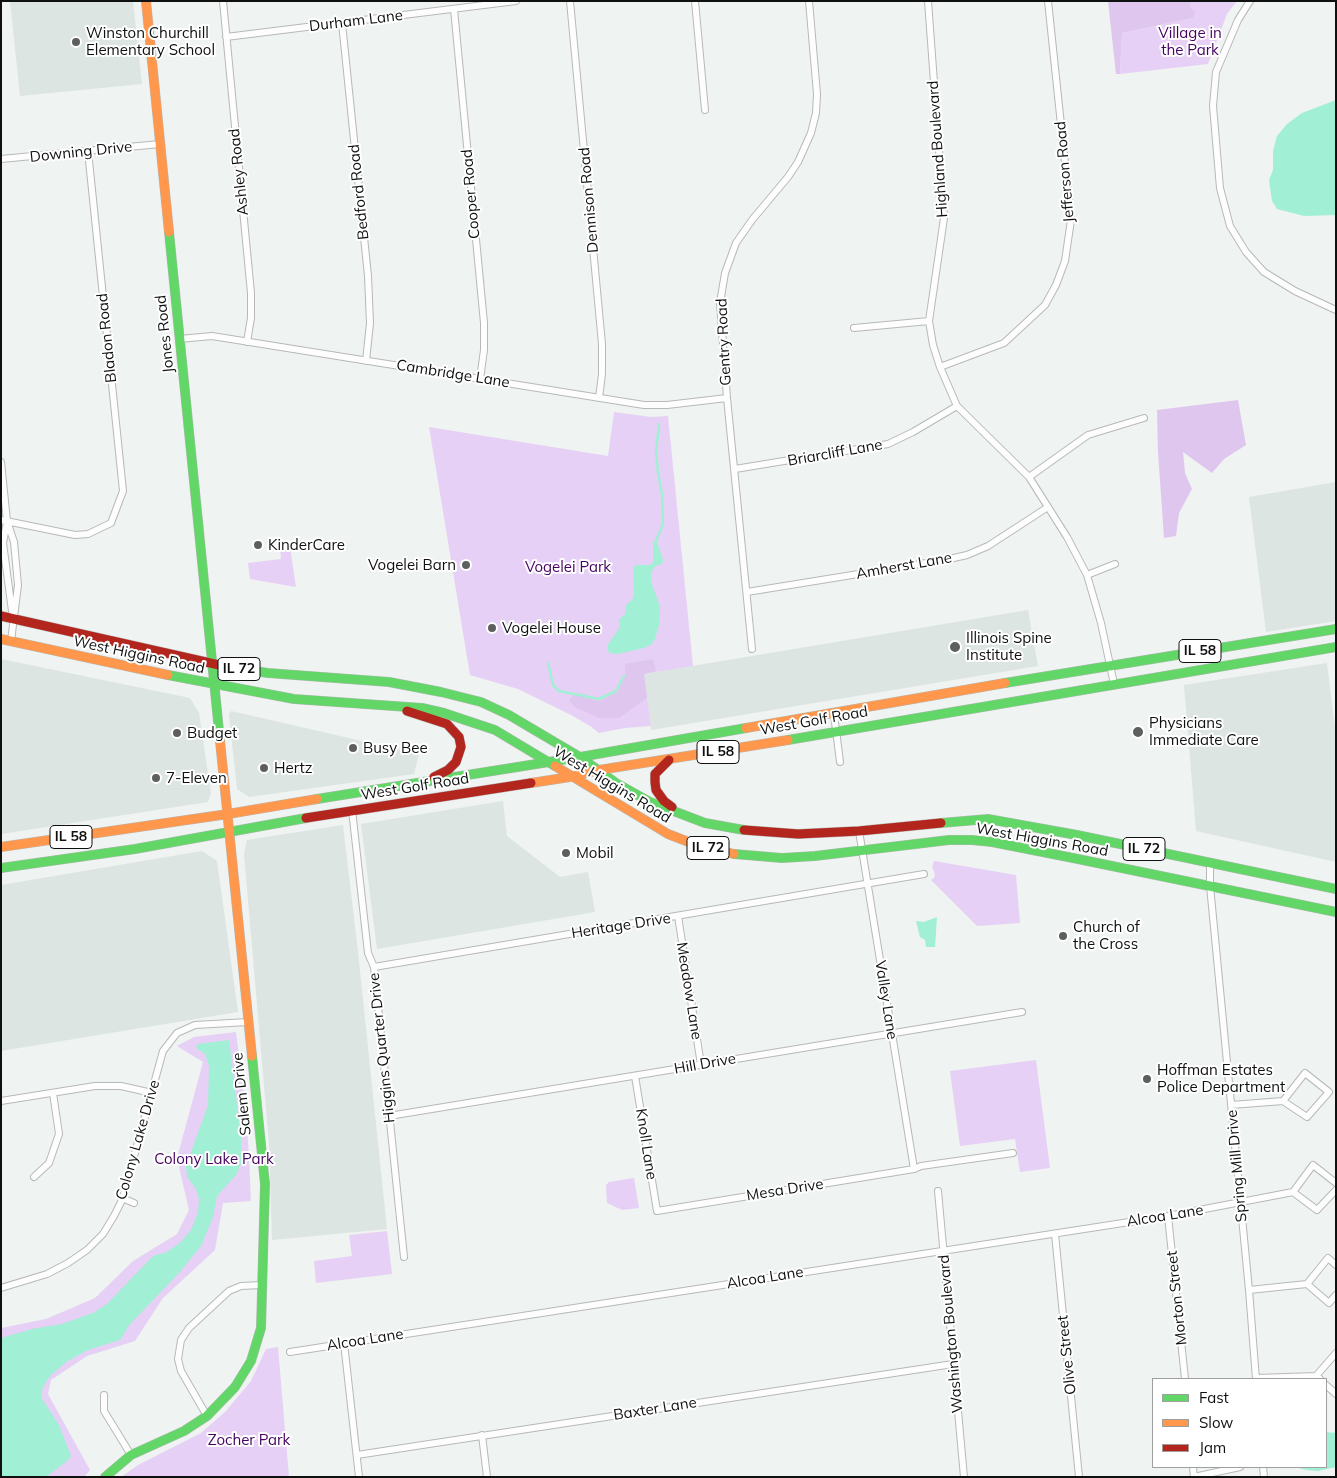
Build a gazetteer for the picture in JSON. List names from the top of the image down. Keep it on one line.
{"streets":{"main road":["Jones Road","IL 58","West Higgins Road","IL 72","West Golf Road","Salem Drive"],"street":["Durham Lane","Highland Boulevard","Downing Drive","Ashley Road","Jefferson Road","Bedford Road","Cooper Road","Dennison Road","Bladon Road","Gentry Road","Cambridge Lane","Briarcliff Lane","Amherst Lane","Heritage Drive","Meadow Lane","Valley Lane","Higgins Quarter Drive","Hill Drive","Colony Lake Drive","Knoll Lane","Spring Mill Drive","Mesa Drive","Alcoa Lane","Morton Street","Washington Boulevard","Olive Street","Baxter Lane"]},"crossings":[["Durham Lane","Ashley Road"],["Durham Lane","Bedford Road"],["Durham Lane","Cooper Road"],["Highland Boulevard","Jefferson Road"],["Highland Boulevard","Briarcliff Lane"],["Highland Boulevard","Amherst Lane"],["Highland Boulevard","West Golf Road"],["Downing Drive","Jones Road"],["Downing Drive","Bladon Road"],["Ashley Road","Cambridge Lane"],["Bedford Road","Cambridge Lane"],["Cooper Road","Cambridge Lane"],["Dennison Road","Cambridge Lane"],["Jones Road","Cambridge Lane"],["Jones Road","West Higgins Road"],["Jones Road","Salem Drive"],["Gentry Road","Cambridge Lane"],["Gentry Road","Briarcliff Lane"],["Gentry Road","Amherst Lane"],["West Higgins Road","West Golf Road"],["West Higgins Road","Valley Lane"],["West Higgins Road","Salem Drive"],["West Higgins Road","Spring Mill Drive"],["West Golf Road","Higgins Quarter Drive"],["West Golf Road","Salem Drive"],["Heritage Drive","Meadow Lane"],["Heritage Drive","Valley Lane"],["Heritage Drive","Higgins Quarter Drive"],["Meadow Lane","Hill Drive"],["Valley Lane","Hill Drive"],["Valley Lane","Mesa Drive"],["Higgins Quarter Drive","Hill Drive"],["Hill Drive","Knoll Lane"],["Salem Drive","Colony Lake Drive"],["Knoll Lane","Mesa Drive"],["Spring Mill Drive","Alcoa Lane"],["Alcoa Lane","Morton Street"],["Alcoa Lane","Washington Boulevard"],["Alcoa Lane","Olive Street"],["Washington Boulevard","Baxter Lane"]],"parks":["Village in the Park","Vogelei Park","Colony Lake Park","Zocher Park"],"places":["Winston Churchill Elementary School","KinderCare","Vogelei Barn","Vogelei House","Illinois Spine Institute","Physicians Immediate Care","Budget","Busy Bee","Hertz","7-Eleven","Mobil","Church of the Cross","Hoffman Estates Police Department"],"legend":["Fast","Slow","Jam"]}
